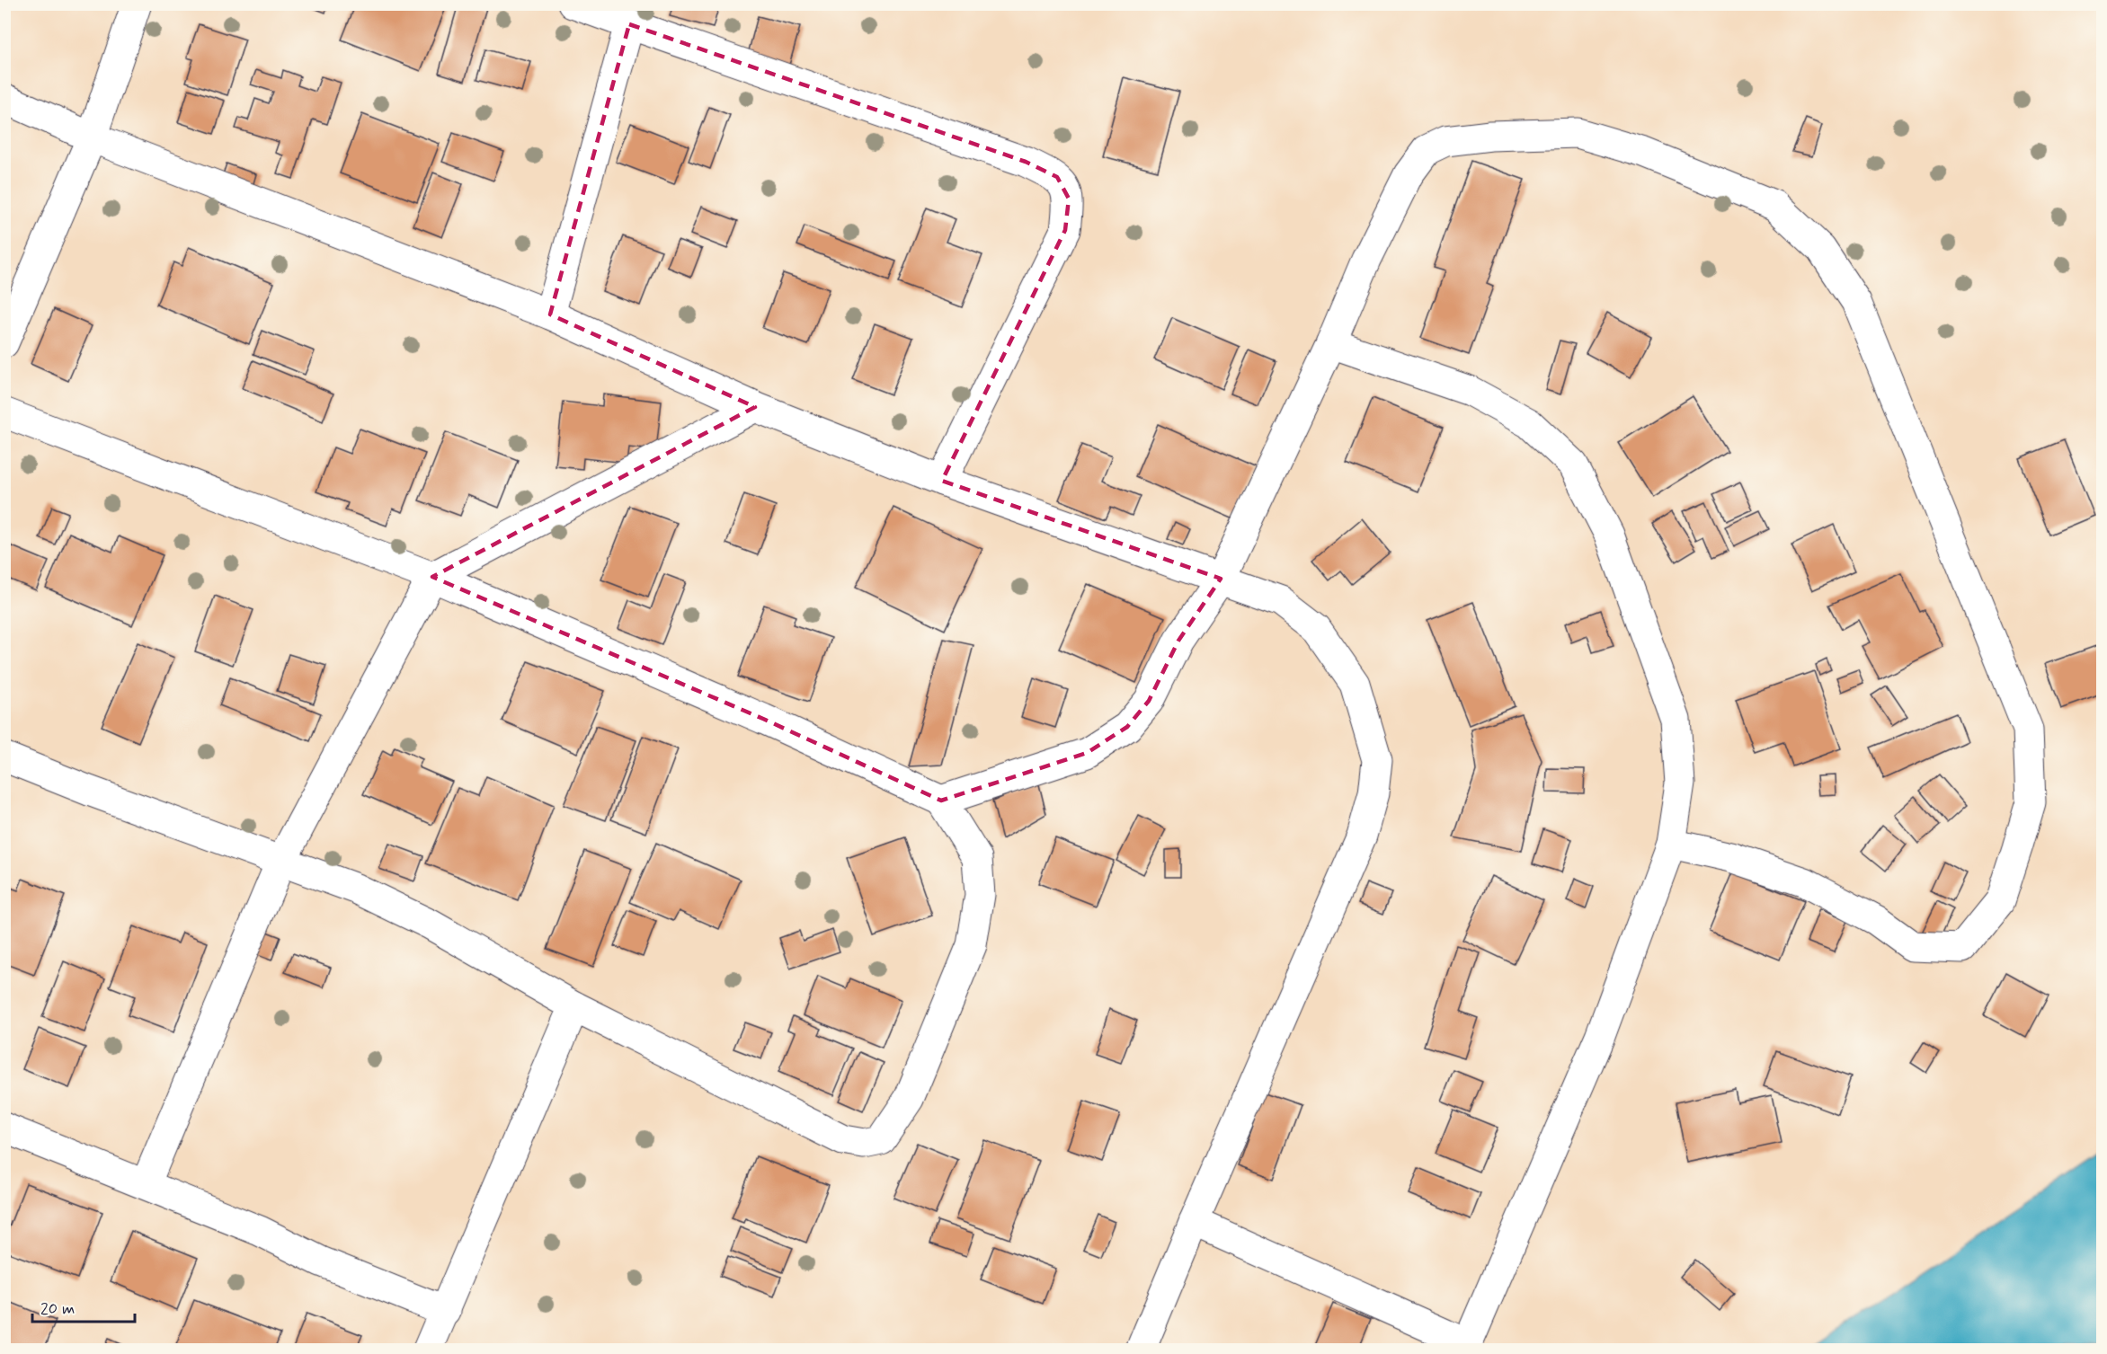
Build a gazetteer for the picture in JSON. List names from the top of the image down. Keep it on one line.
{"scale_bar":"20 m"}
